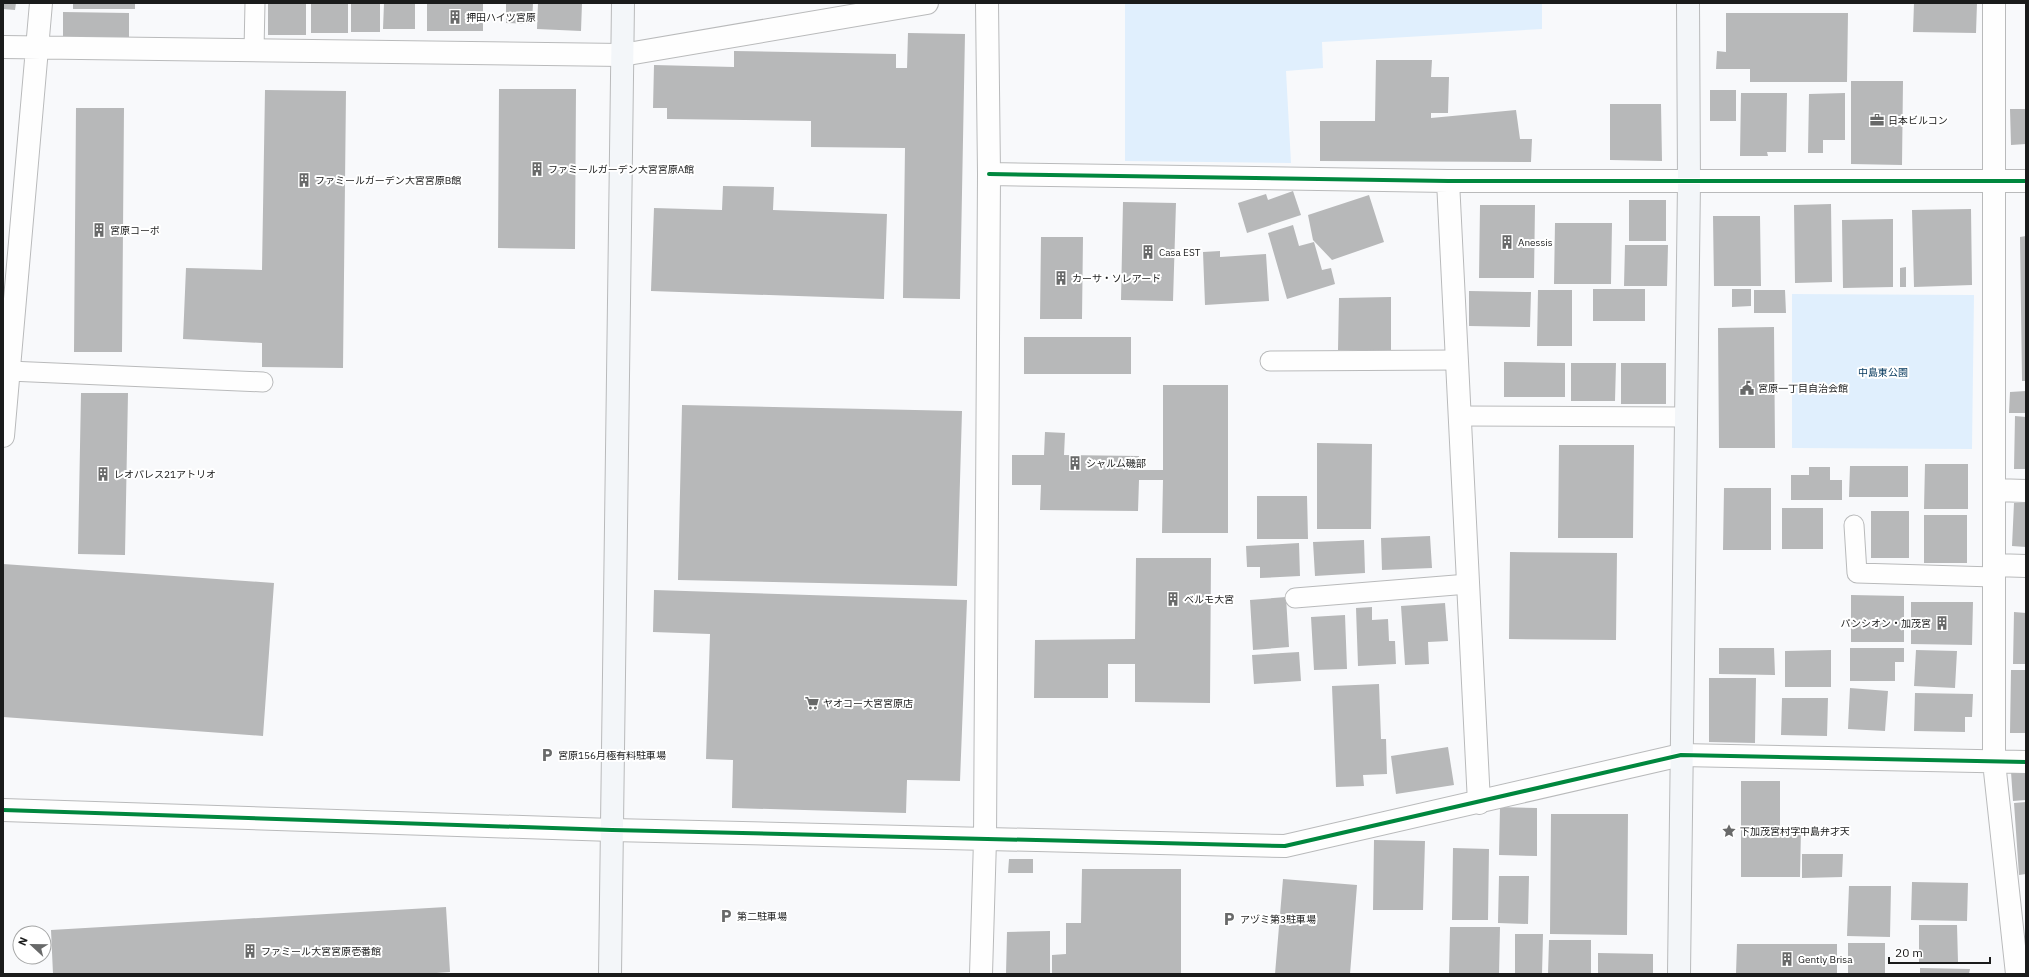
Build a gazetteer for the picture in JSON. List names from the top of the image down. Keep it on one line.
{"parks":["中島東公園"],"places":{"building":["押田ハイツ宮原","ファミールガーデン大宮宮原A館","ファミールガーデン大宮宮原B館","宮原コーポ","Anessis","Casa EST","カーサ・ソレアード","シャルム磯部","レオパレス21アトリオ","ベルモ大宮","パンシオン・加茂宮","ファミール大宮宮原壱番館","Gently Brisa"],"office":["日本ビルコン"],"public building":["宮原一丁目自治会館"],"supermarket":["ヤオコー大宮宮原店"],"parking":["宮原156月極有料駐車場","第二駐車場","アヅミ第3駐車場"],"place":["下加茂宮村字中島弁才天"]},"scale_bar":"20 m","north":"left"}
